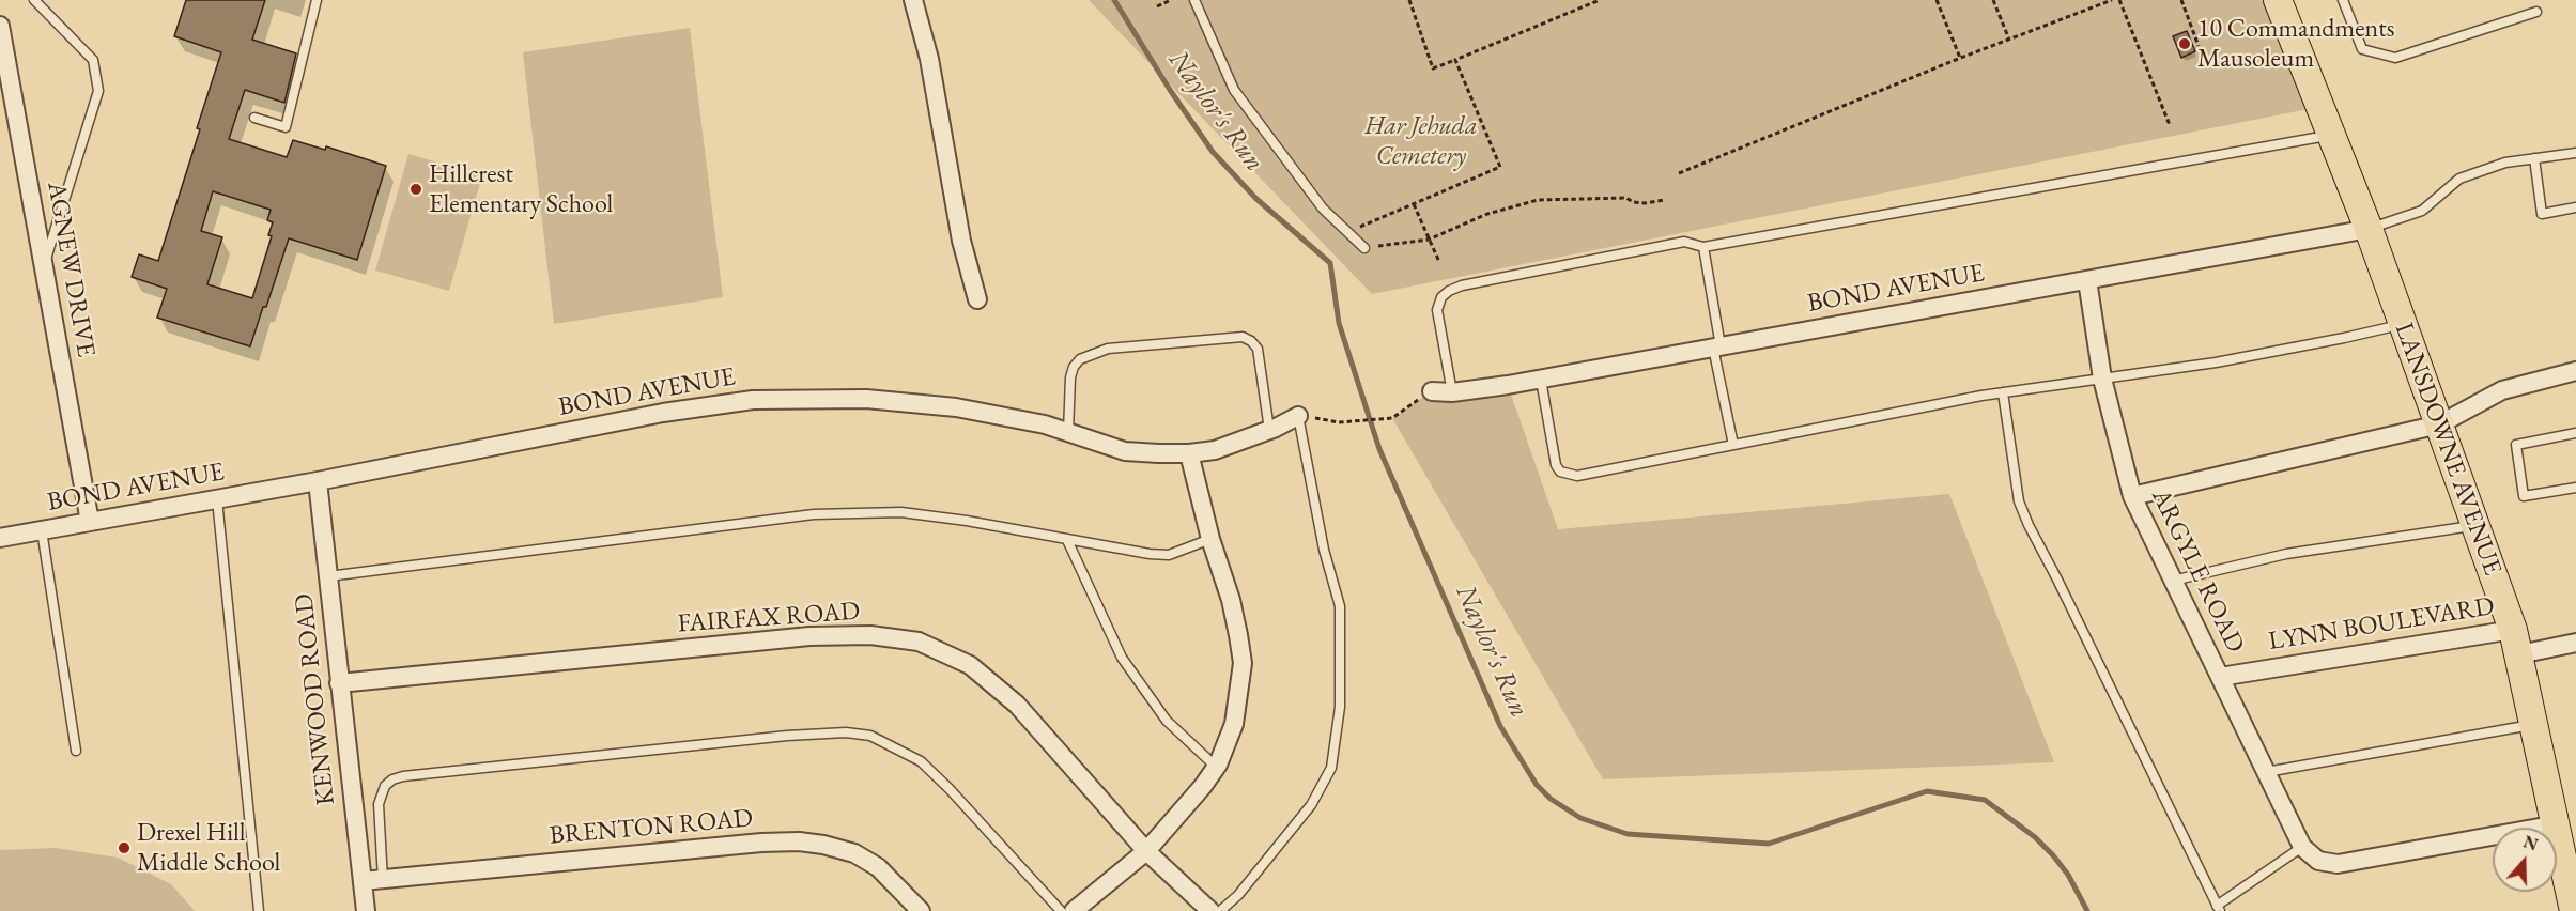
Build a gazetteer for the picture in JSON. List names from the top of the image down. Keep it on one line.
{"streets":{"main road":["LANSDOWNE AVENUE"],"street":["AGNEW DRIVE","BOND AVENUE","ARGYLE ROAD","FAIRFAX ROAD","LYNN BOULEVARD","KENWOOD ROAD","BRENTON ROAD"]},"crossings":[["AGNEW DRIVE","BOND AVENUE"],["BOND AVENUE","LANSDOWNE AVENUE"],["BOND AVENUE","ARGYLE ROAD"],["BOND AVENUE","KENWOOD ROAD"],["LANSDOWNE AVENUE","ARGYLE ROAD"],["LANSDOWNE AVENUE","LYNN BOULEVARD"],["ARGYLE ROAD","LYNN BOULEVARD"],["FAIRFAX ROAD","KENWOOD ROAD"],["KENWOOD ROAD","BRENTON ROAD"]],"water":["Naylor's Run"],"parks":["Har Jehuda Cemetery"],"places":["10 Commandments Mausoleum","Hillcrest Elementary School","Drexel Hill Middle School"],"north":"top"}
